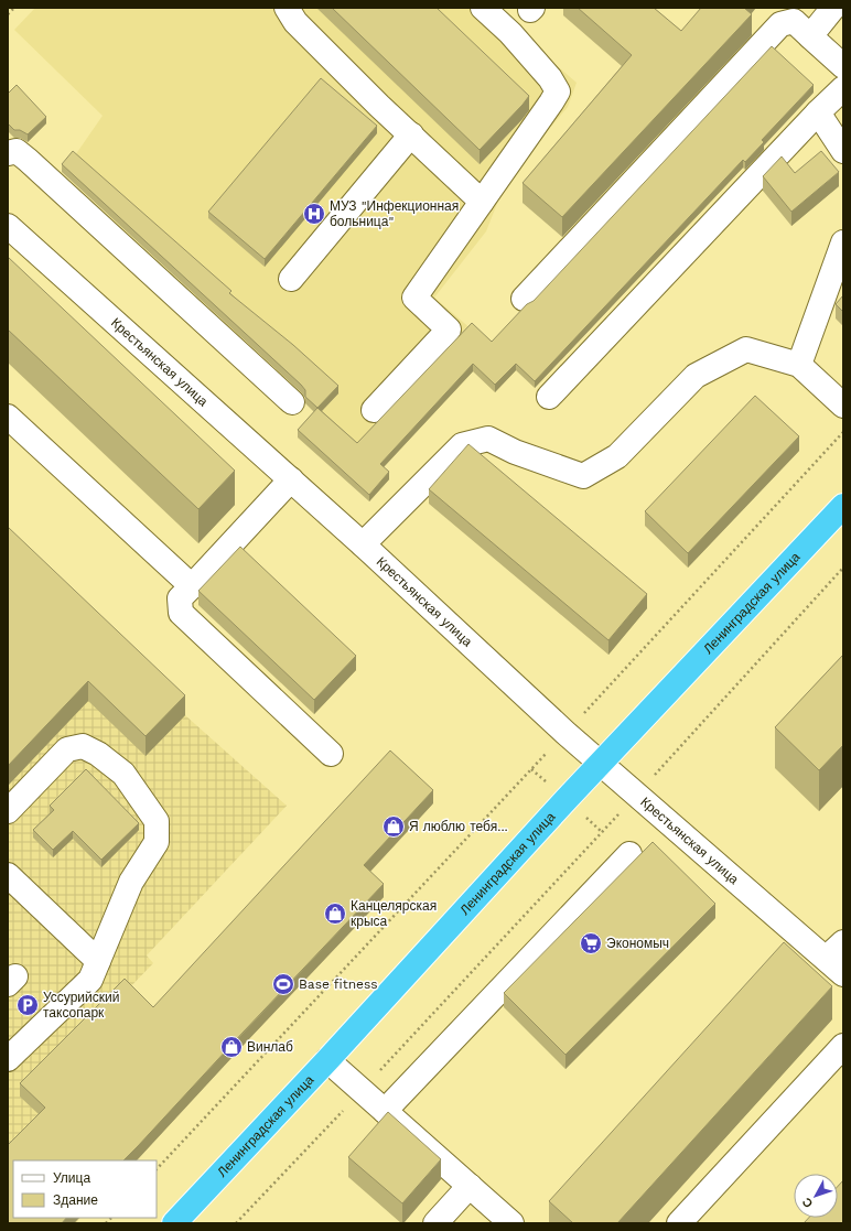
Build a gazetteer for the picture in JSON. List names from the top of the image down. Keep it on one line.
{"streets":{"highway":["Ленинградская улица"],"street":["Крестьянская улица"]},"crossings":[["Крестьянская улица","Ленинградская улица"]],"places":{"hospital":["МУЗ \"Инфекционная больница\""],"shop":["Я люблю тебя...","Канцелярская крыса","Винлаб"],"supermarket":["Экономыч"],"sports":["Base fitness"],"parking":["Уссурийский таксопарк"]},"legend":["Улица","Здание"],"north":"bottom left"}
